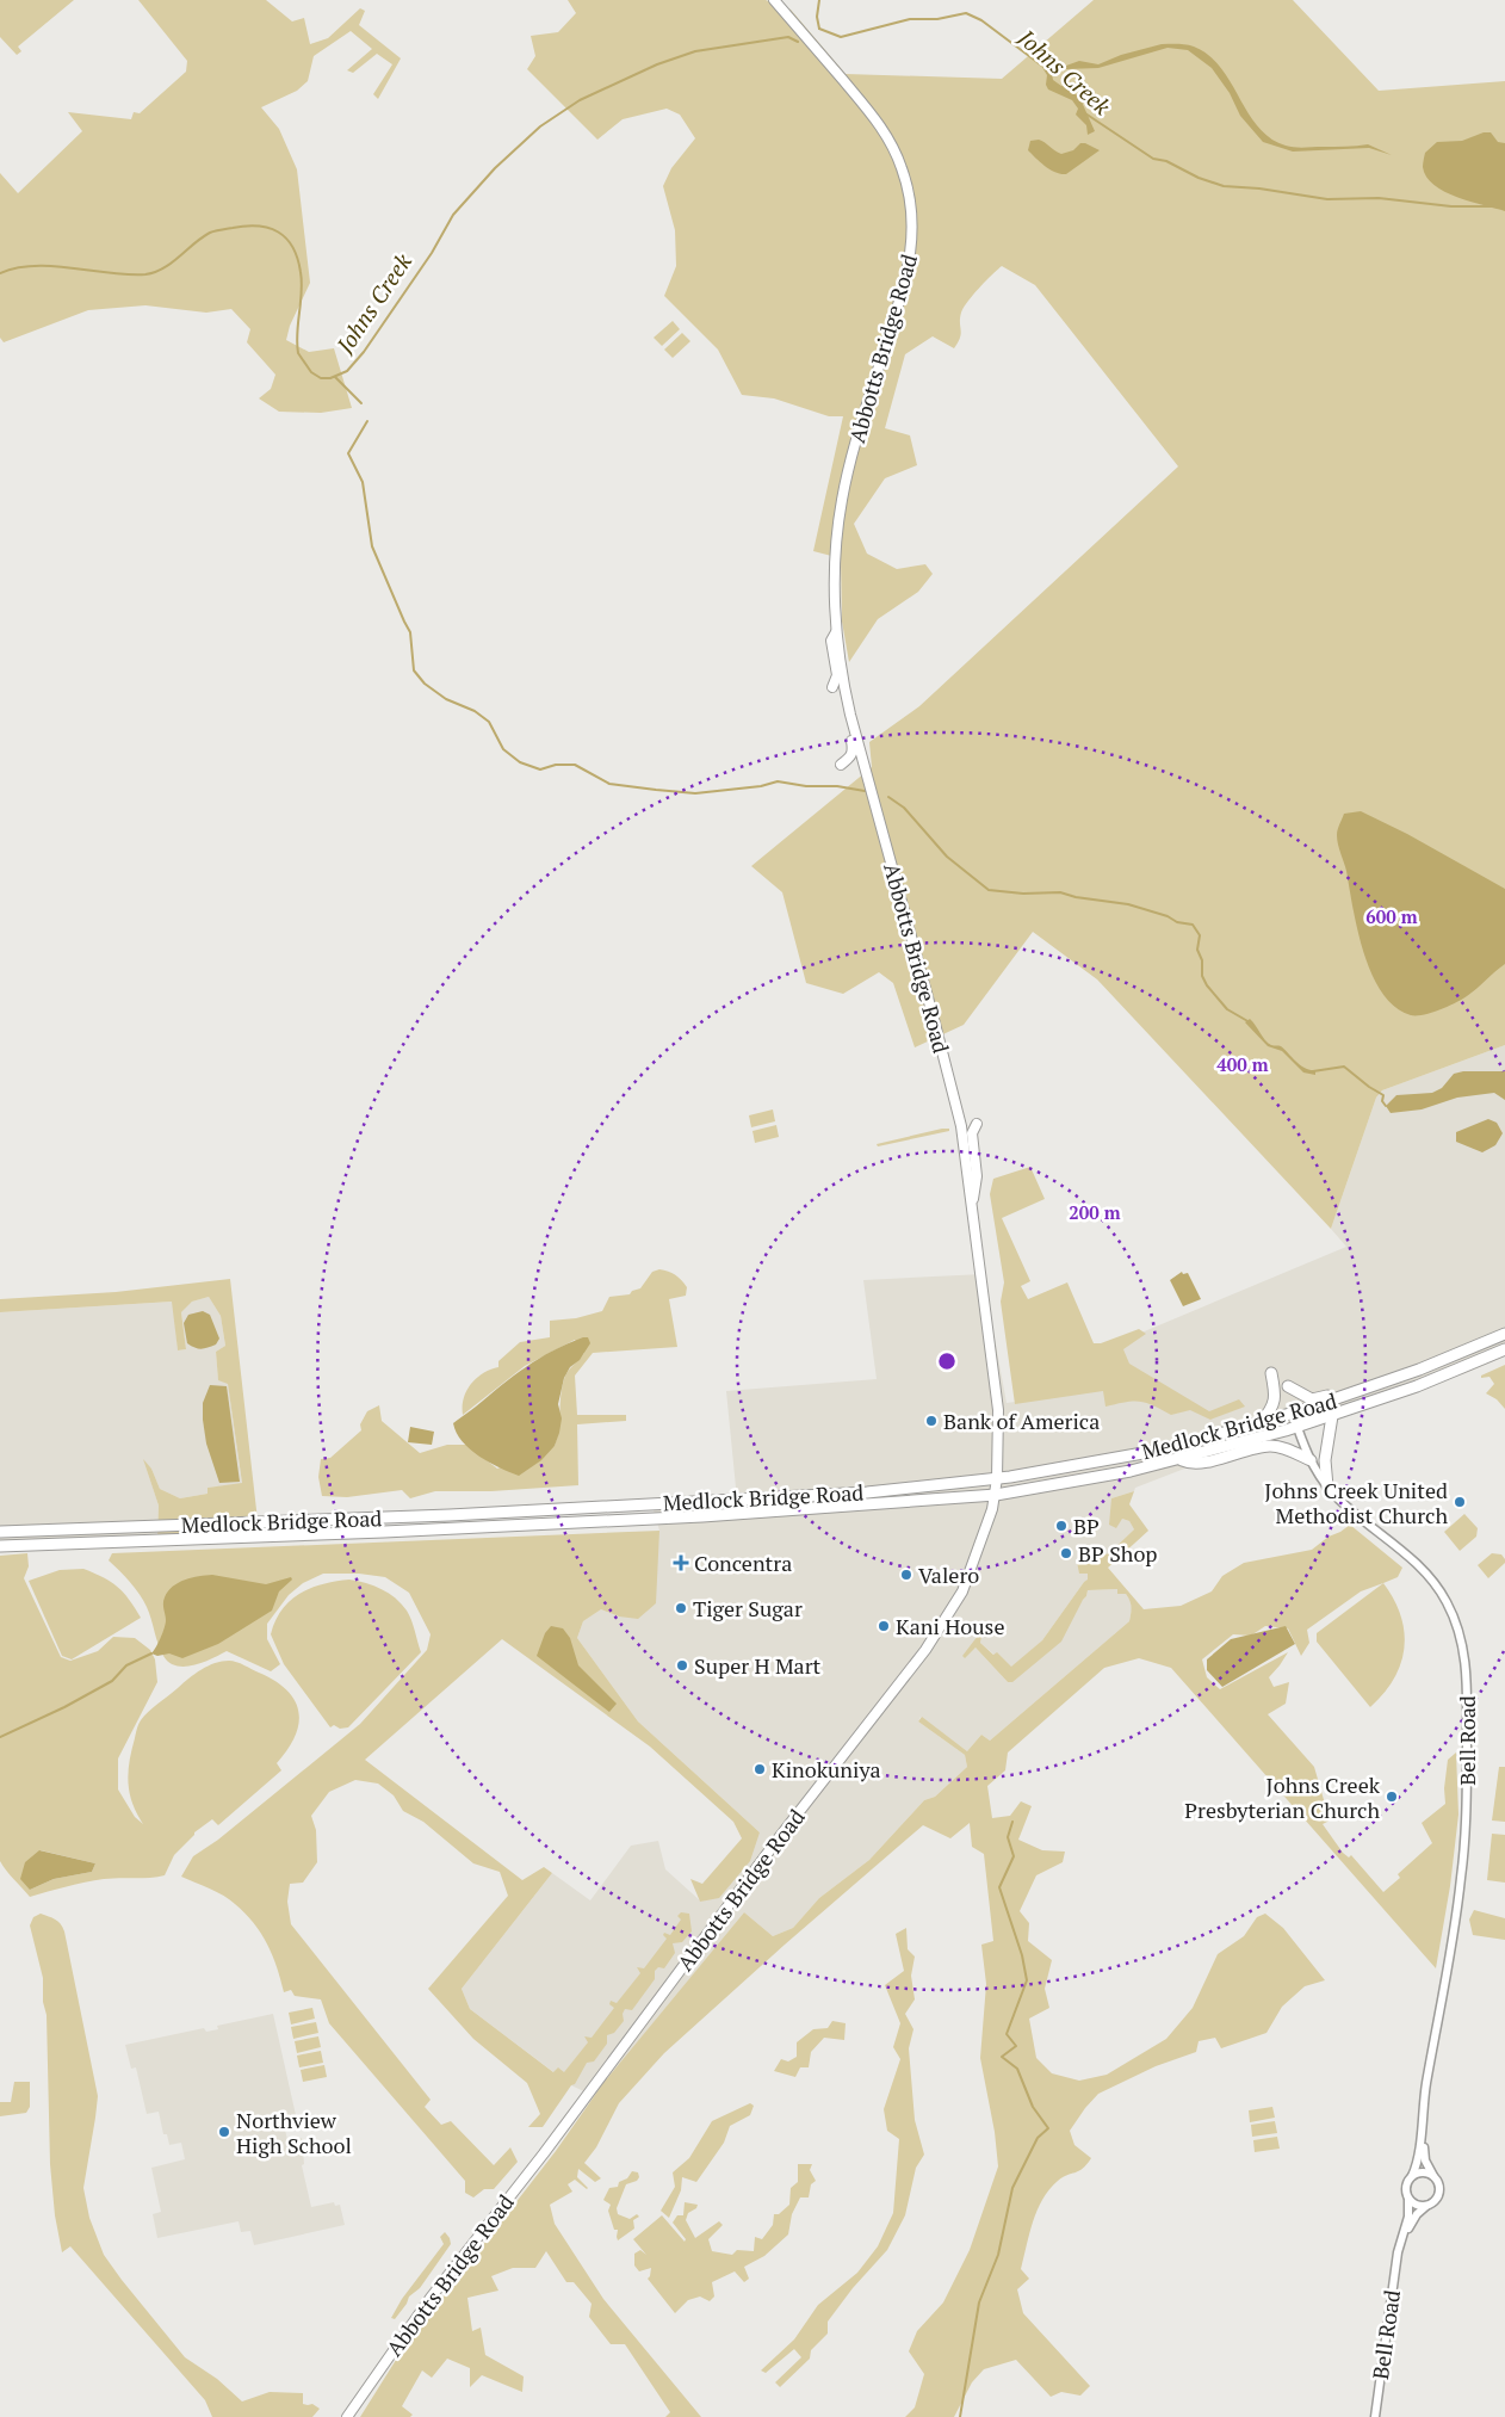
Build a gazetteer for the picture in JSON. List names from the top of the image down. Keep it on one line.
{"streets":{"highway":["Medlock Bridge Road"],"main road":["Abbotts Bridge Road"],"street":["Bell Road"]},"crossings":[["Abbotts Bridge Road","Medlock Bridge Road"],["Medlock Bridge Road","Bell Road"]],"water":["Johns Creek"],"places":{"other":["Bank of America","Johns Creek United Methodist Church","BP","BP Shop","Valero","Tiger Sugar","Kani House","Super H Mart","Kinokuniya","Johns Creek Presbyterian Church","Northview High School"],"health":["Concentra"]},"rings":["600 m","400 m","200 m"]}
